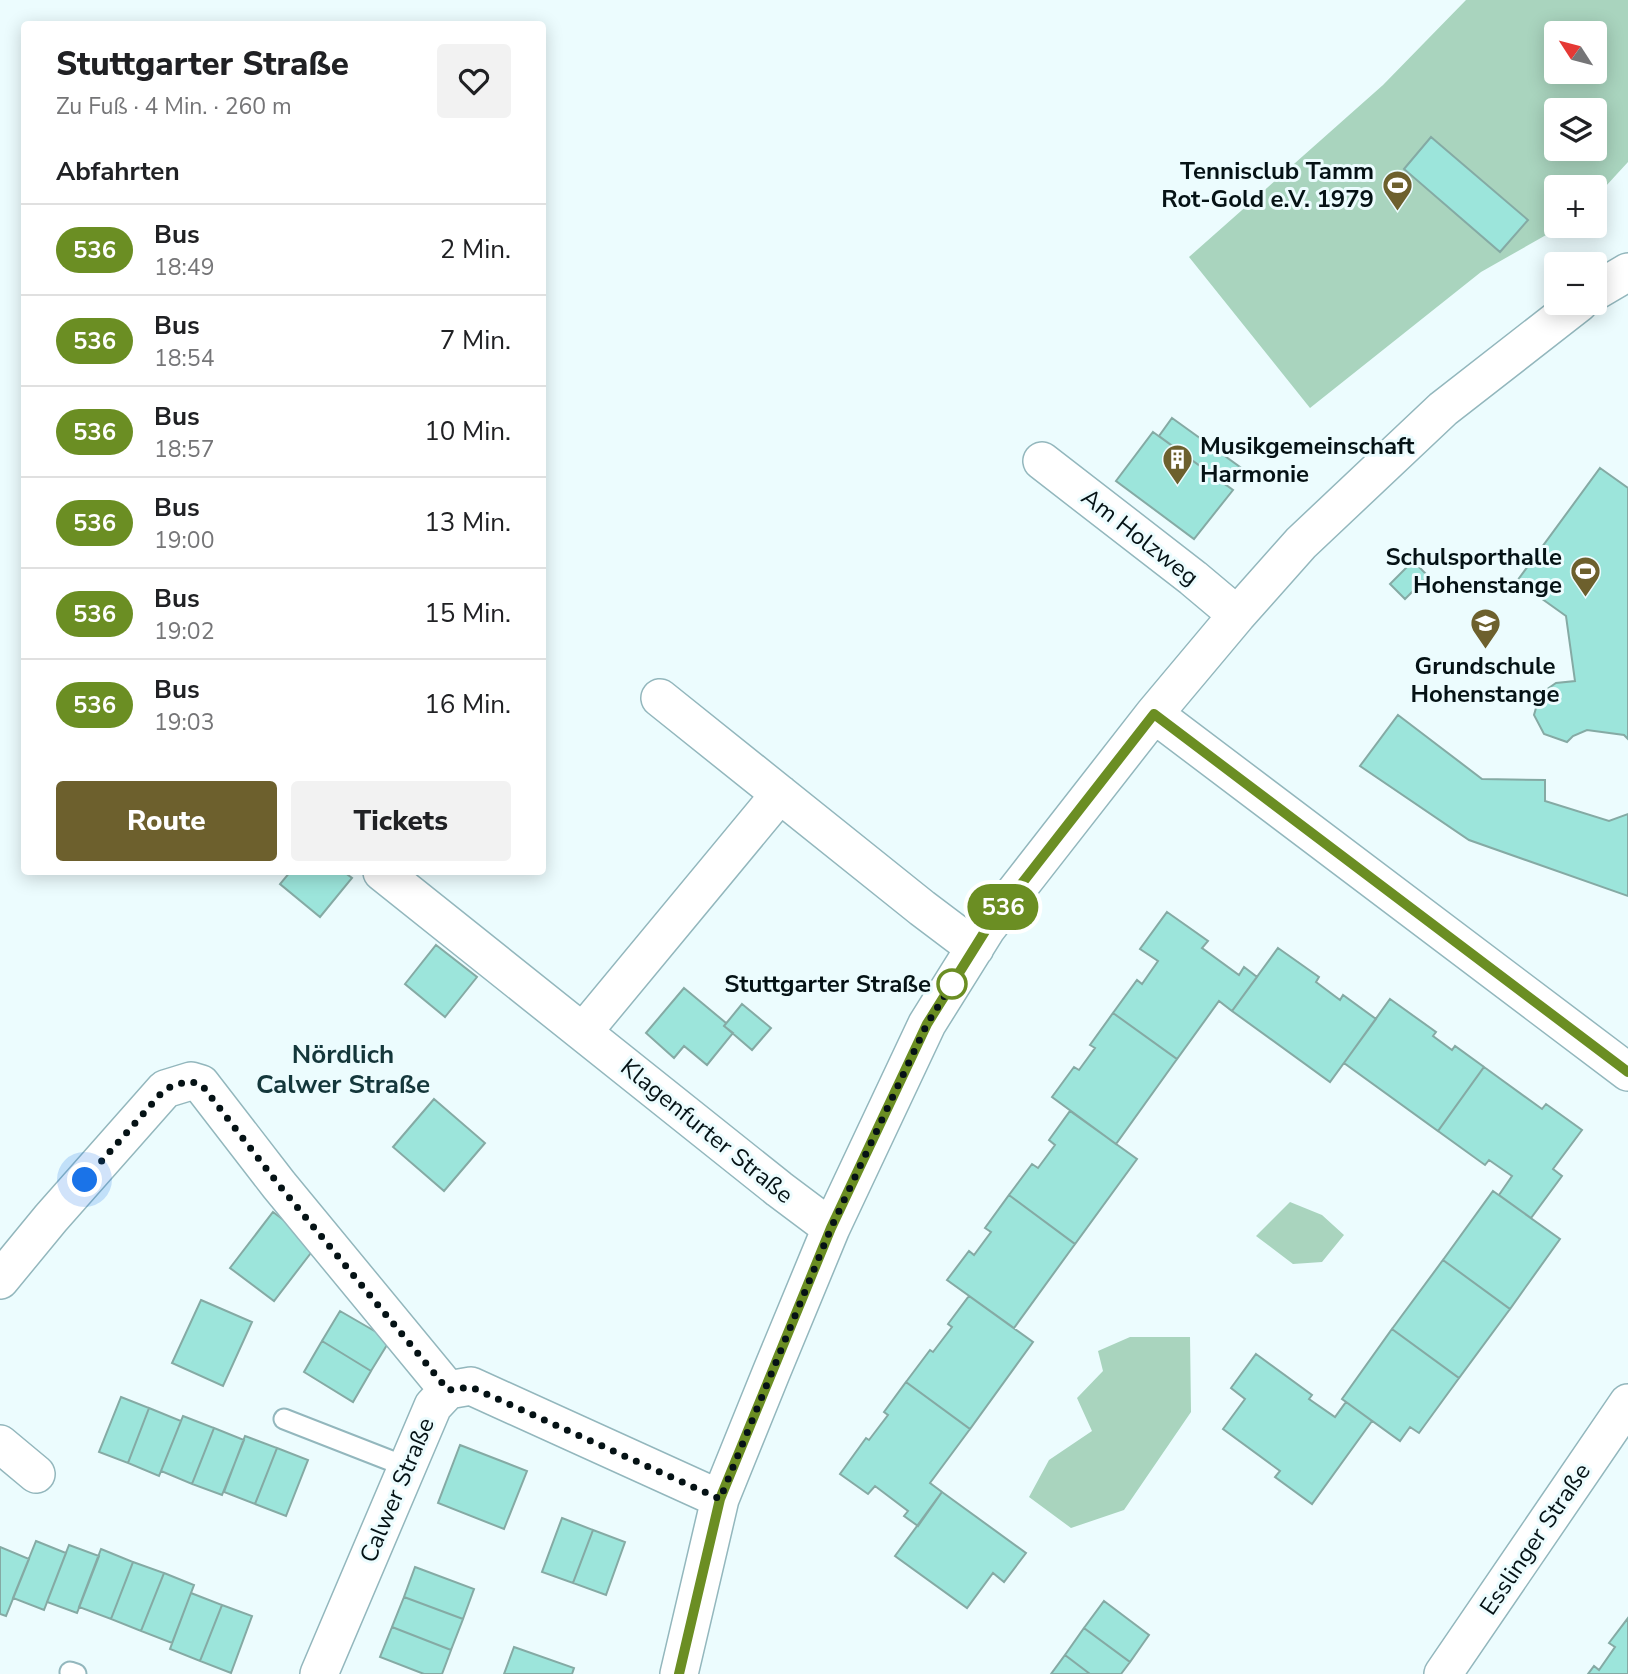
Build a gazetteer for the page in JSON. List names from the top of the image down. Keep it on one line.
{"streets":{"street":["Am Holzweg","Klagenfurter Straße","Calwer Straße","Esslinger Straße"]},"districts":["Nördlich Calwer Straße"],"places":{"sports":["Tennisclub Tamm Rot-Gold e.V. 1979","Schulsporthalle Hohenstange"],"building":["Musikgemeinschaft Harmonie"],"school or university":["Grundschule Hohenstange"],"other":["Stuttgarter Straße"]},"lines":["bus line 536"],"north":"top left","page":{"on_map":"536","map_buttons":["+","−"],"heading":[["Stuttgarter Straße","Zu Fuß · 4 Min. · 260 m"],"Abfahrten"],"list":[{"mark":"536","name":"Bus","note":"18:49","value":"2 Min."},{"mark":"536","name":"Bus","note":"18:54","value":"7 Min."},{"mark":"536","name":"Bus","note":"18:57","value":"10 Min."},{"mark":"536","name":"Bus","note":"19:00","value":"13 Min."},{"mark":"536","name":"Bus","note":"19:02","value":"15 Min."},{"mark":"536","name":"Bus","note":"19:03","value":"16 Min."}],"buttons":["Route","Tickets"]}}
